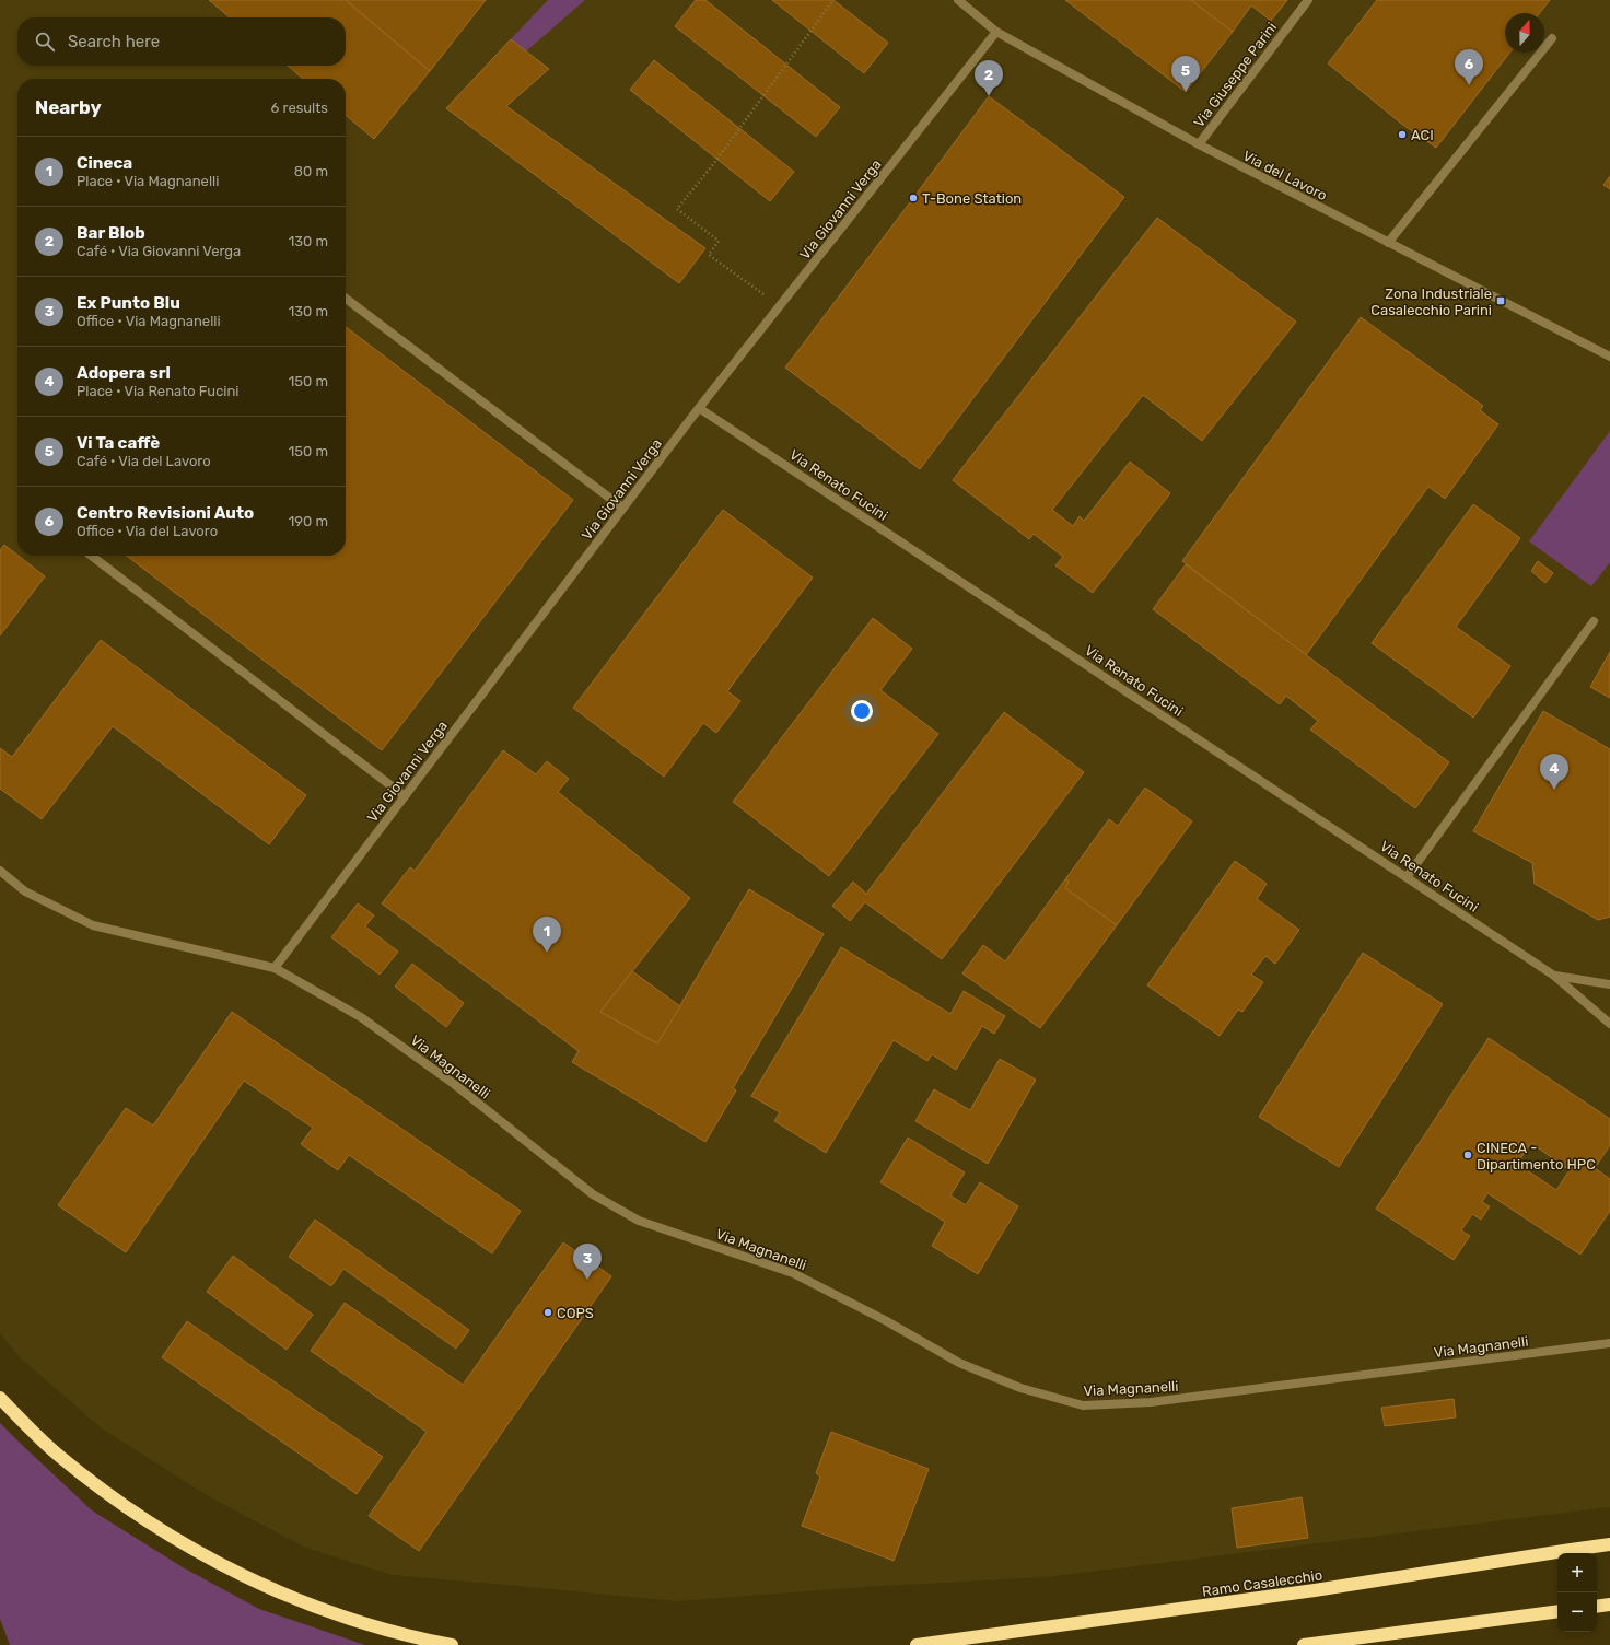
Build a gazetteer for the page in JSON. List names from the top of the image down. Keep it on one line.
{"streets":{"highway":["Ramo Casalecchio"],"street":["Via Giuseppe Parini","Via del Lavoro","Via Giovanni Verga","Via Renato Fucini","Via Magnanelli"]},"crossings":[["Via Giuseppe Parini","Via del Lavoro"],["Via del Lavoro","Via Giovanni Verga"],["Via Giovanni Verga","Via Renato Fucini"],["Via Giovanni Verga","Via Magnanelli"]],"places":{"other":["ACI","T-Bone Station","CINECA - Dipartimento HPC","COPS"],"transit":["Zona Industriale Casalecchio Parini"]},"north":"top","page":{"search":"Search here","pins":["6","5","2","4","1","3"],"heading":["Nearby","6 results"],"list":[{"mark":"1","name":"Cineca","note":"Place · Via Magnanelli","value":"80 m"},{"mark":"2","name":"Bar Blob","note":"Café · Via Giovanni Verga","value":"130 m"},{"mark":"3","name":"Ex Punto Blu","note":"Office · Via Magnanelli","value":"130 m"},{"mark":"4","name":"Adopera srl","note":"Place · Via Renato Fucini","value":"150 m"},{"mark":"5","name":"Vi Ta caffè","note":"Café · Via del Lavoro","value":"150 m"},{"mark":"6","name":"Centro Revisioni Auto","note":"Office · Via del Lavoro","value":"190 m"}],"map_buttons":["+","−"]}}
